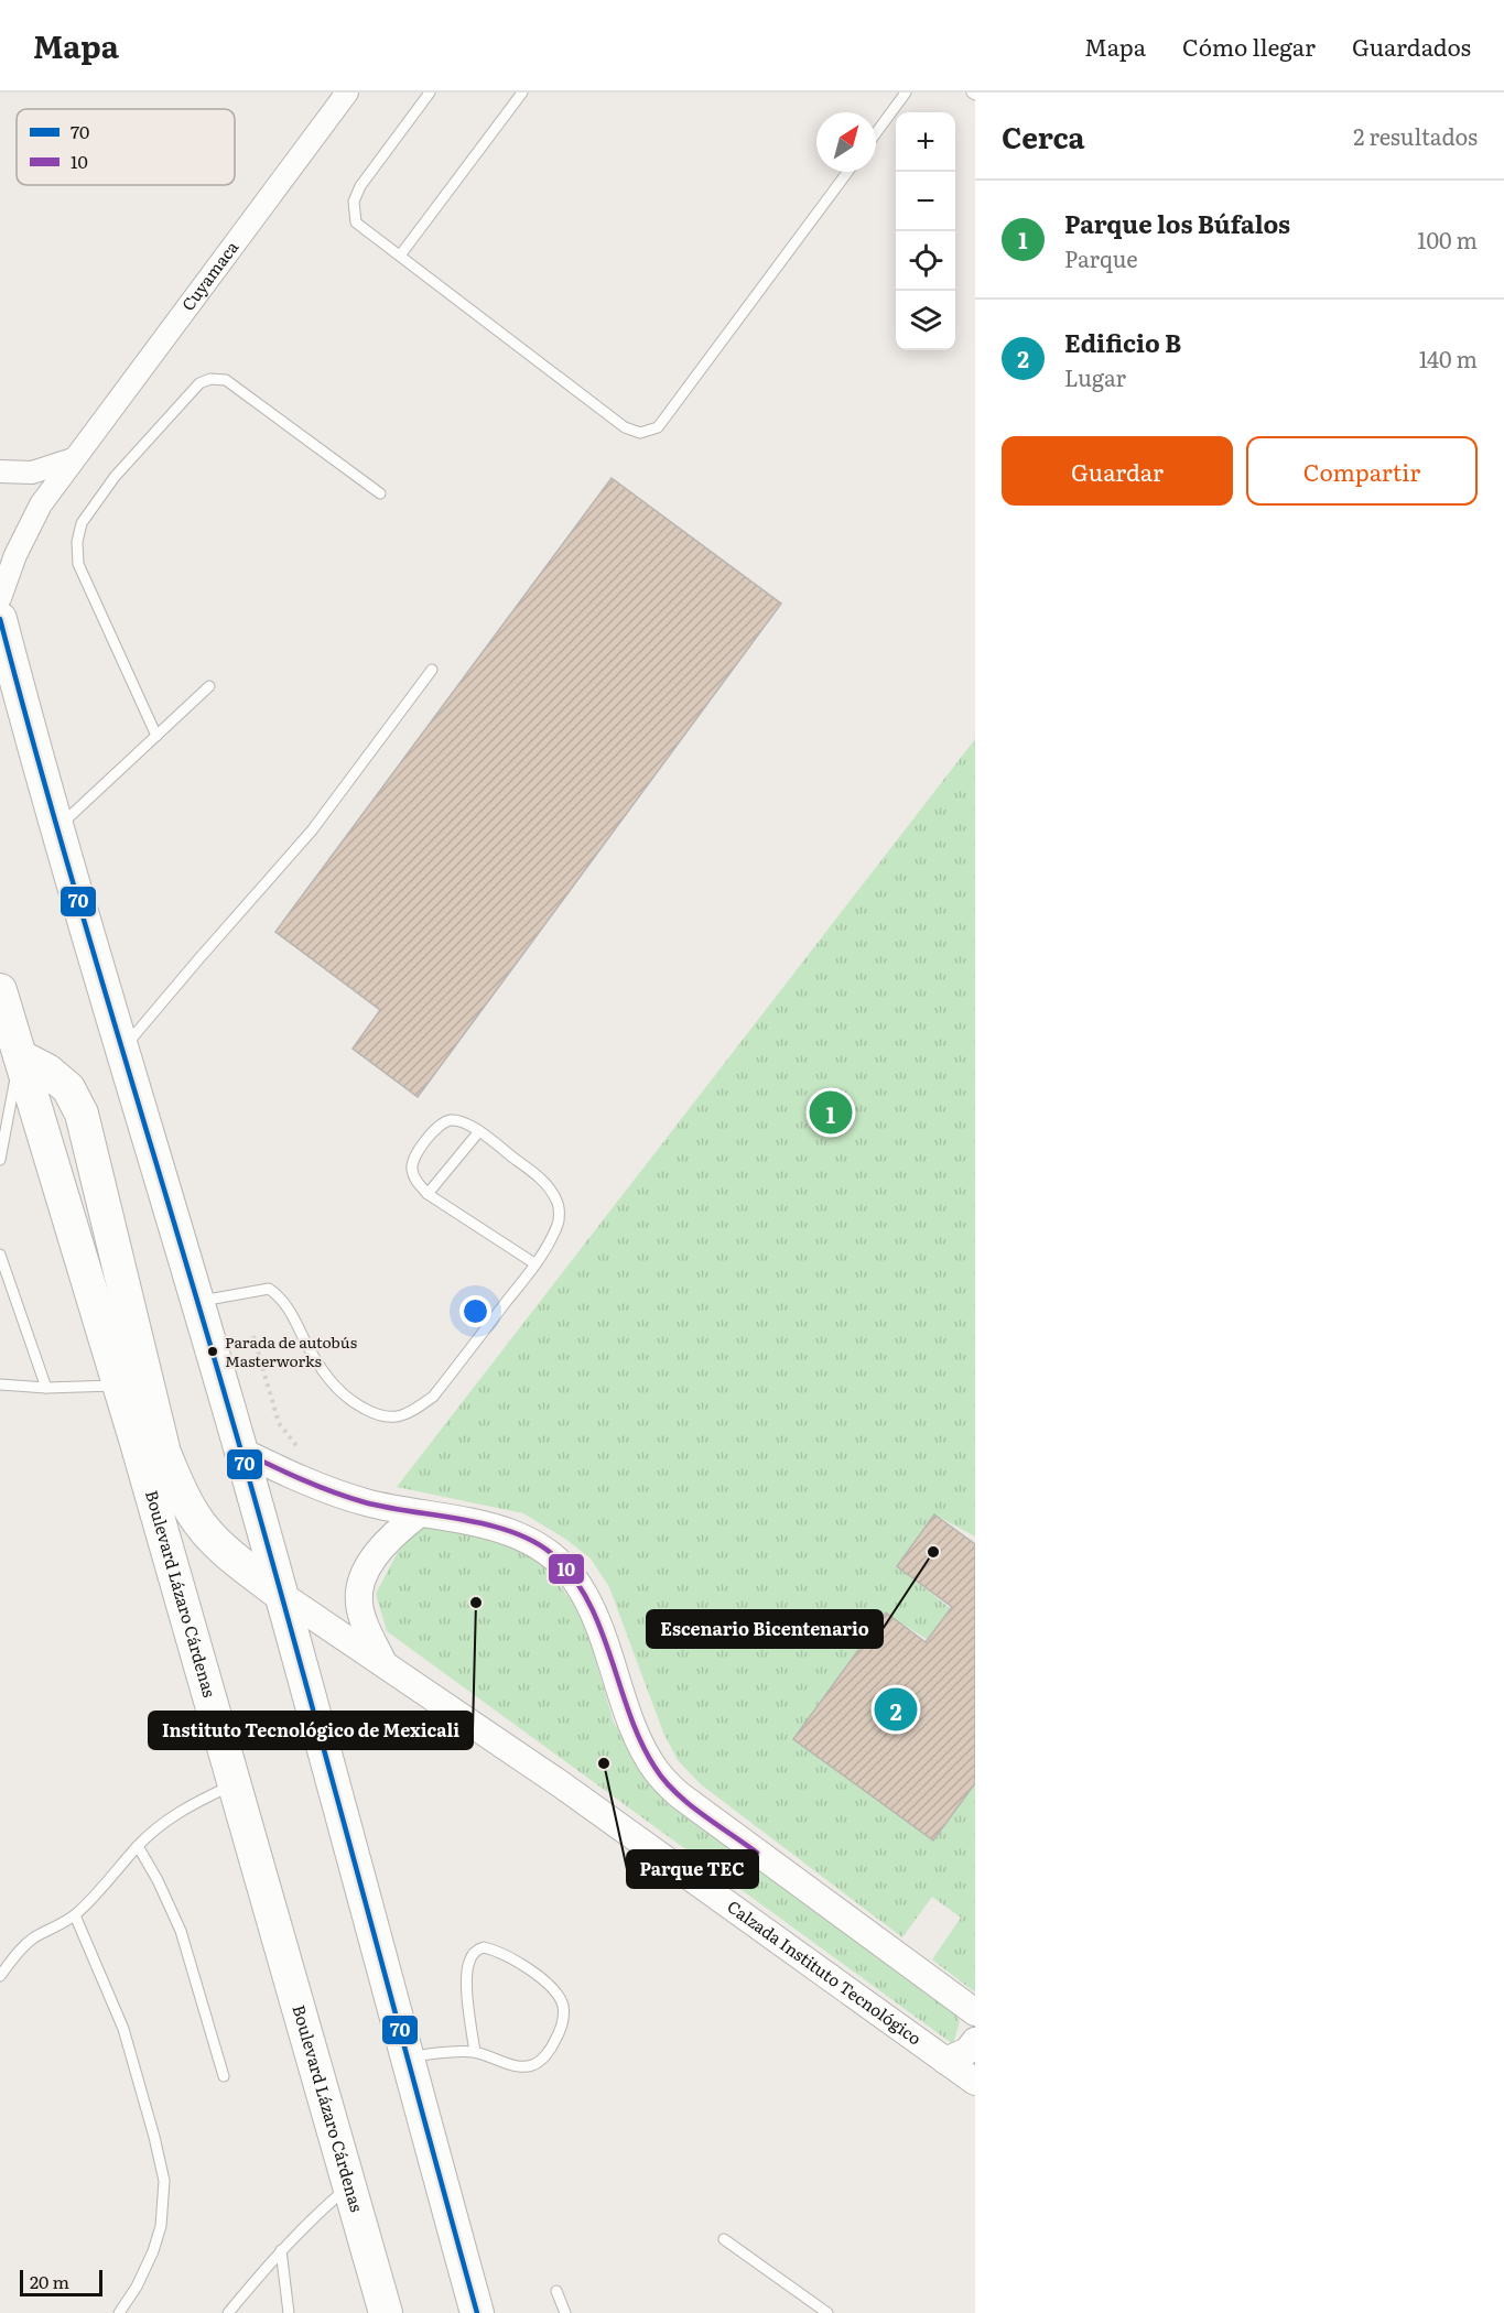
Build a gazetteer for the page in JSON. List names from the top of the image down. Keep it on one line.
{"streets":{"main road":["Boulevard Lázaro Cárdenas"],"street":["Cuyamaca","Calzada Instituto Tecnológico"]},"places":["Parada de autobús Masterworks","Escenario Bicentenario","Instituto Tecnológico de Mexicali","Parque TEC"],"lines":["transit line 70","transit line 10"],"legend":["70","10"],"scale_bar":"20 m","north":"top right","page":{"header":"Mapa","nav":["Mapa","Cómo llegar","Guardados"],"heading":["Cerca","2 resultados"],"map_buttons":["+","−"],"list":[{"mark":"1","name":"Parque los Búfalos","note":"Parque","value":"100 m"},{"mark":"2","name":"Edificio B","note":"Lugar","value":"140 m"}],"buttons":["Guardar","Compartir"],"pins":["1","2"],"scale":"20 m"}}
